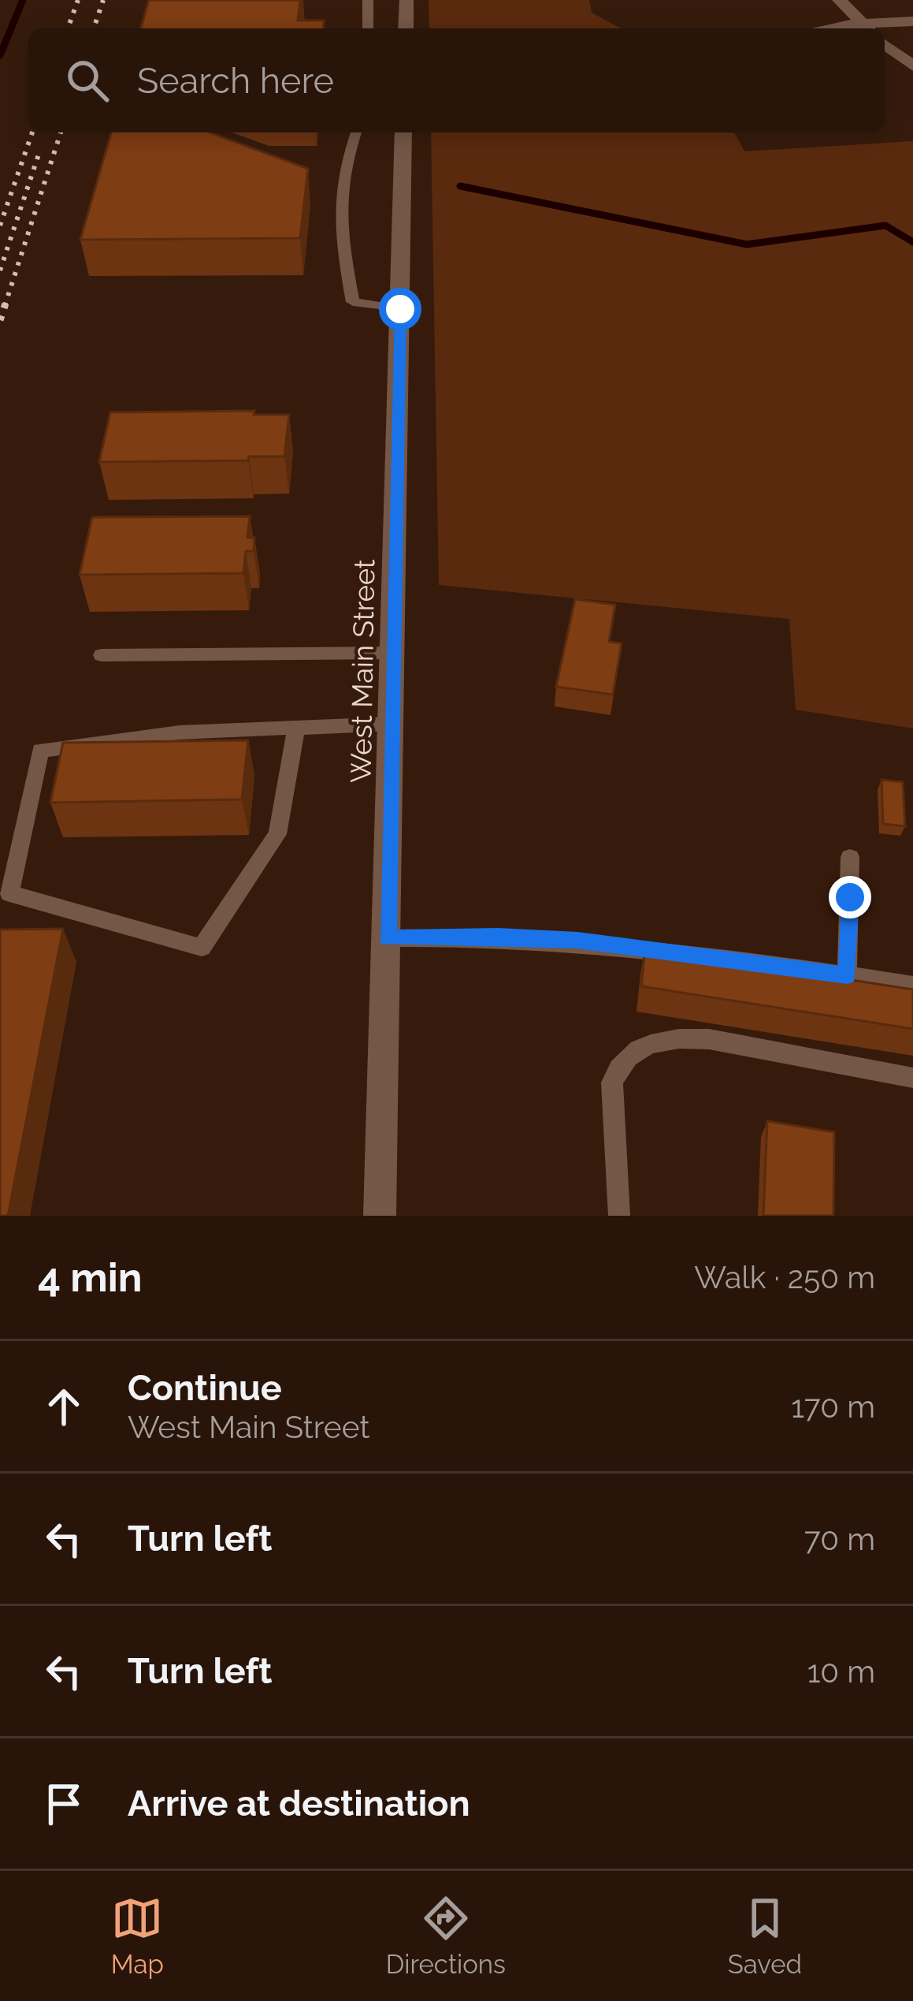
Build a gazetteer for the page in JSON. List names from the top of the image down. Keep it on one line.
{"streets":{"street":["West Main Street"]},"page":{"search":"Search here","heading":["4 min","Walk · 250 m"],"list":[["Continue","West Main Street","170 m"],["Turn left","70 m"],["Turn left","10 m"],"Arrive at destination"],"nav":["Map","Directions","Saved"]}}
